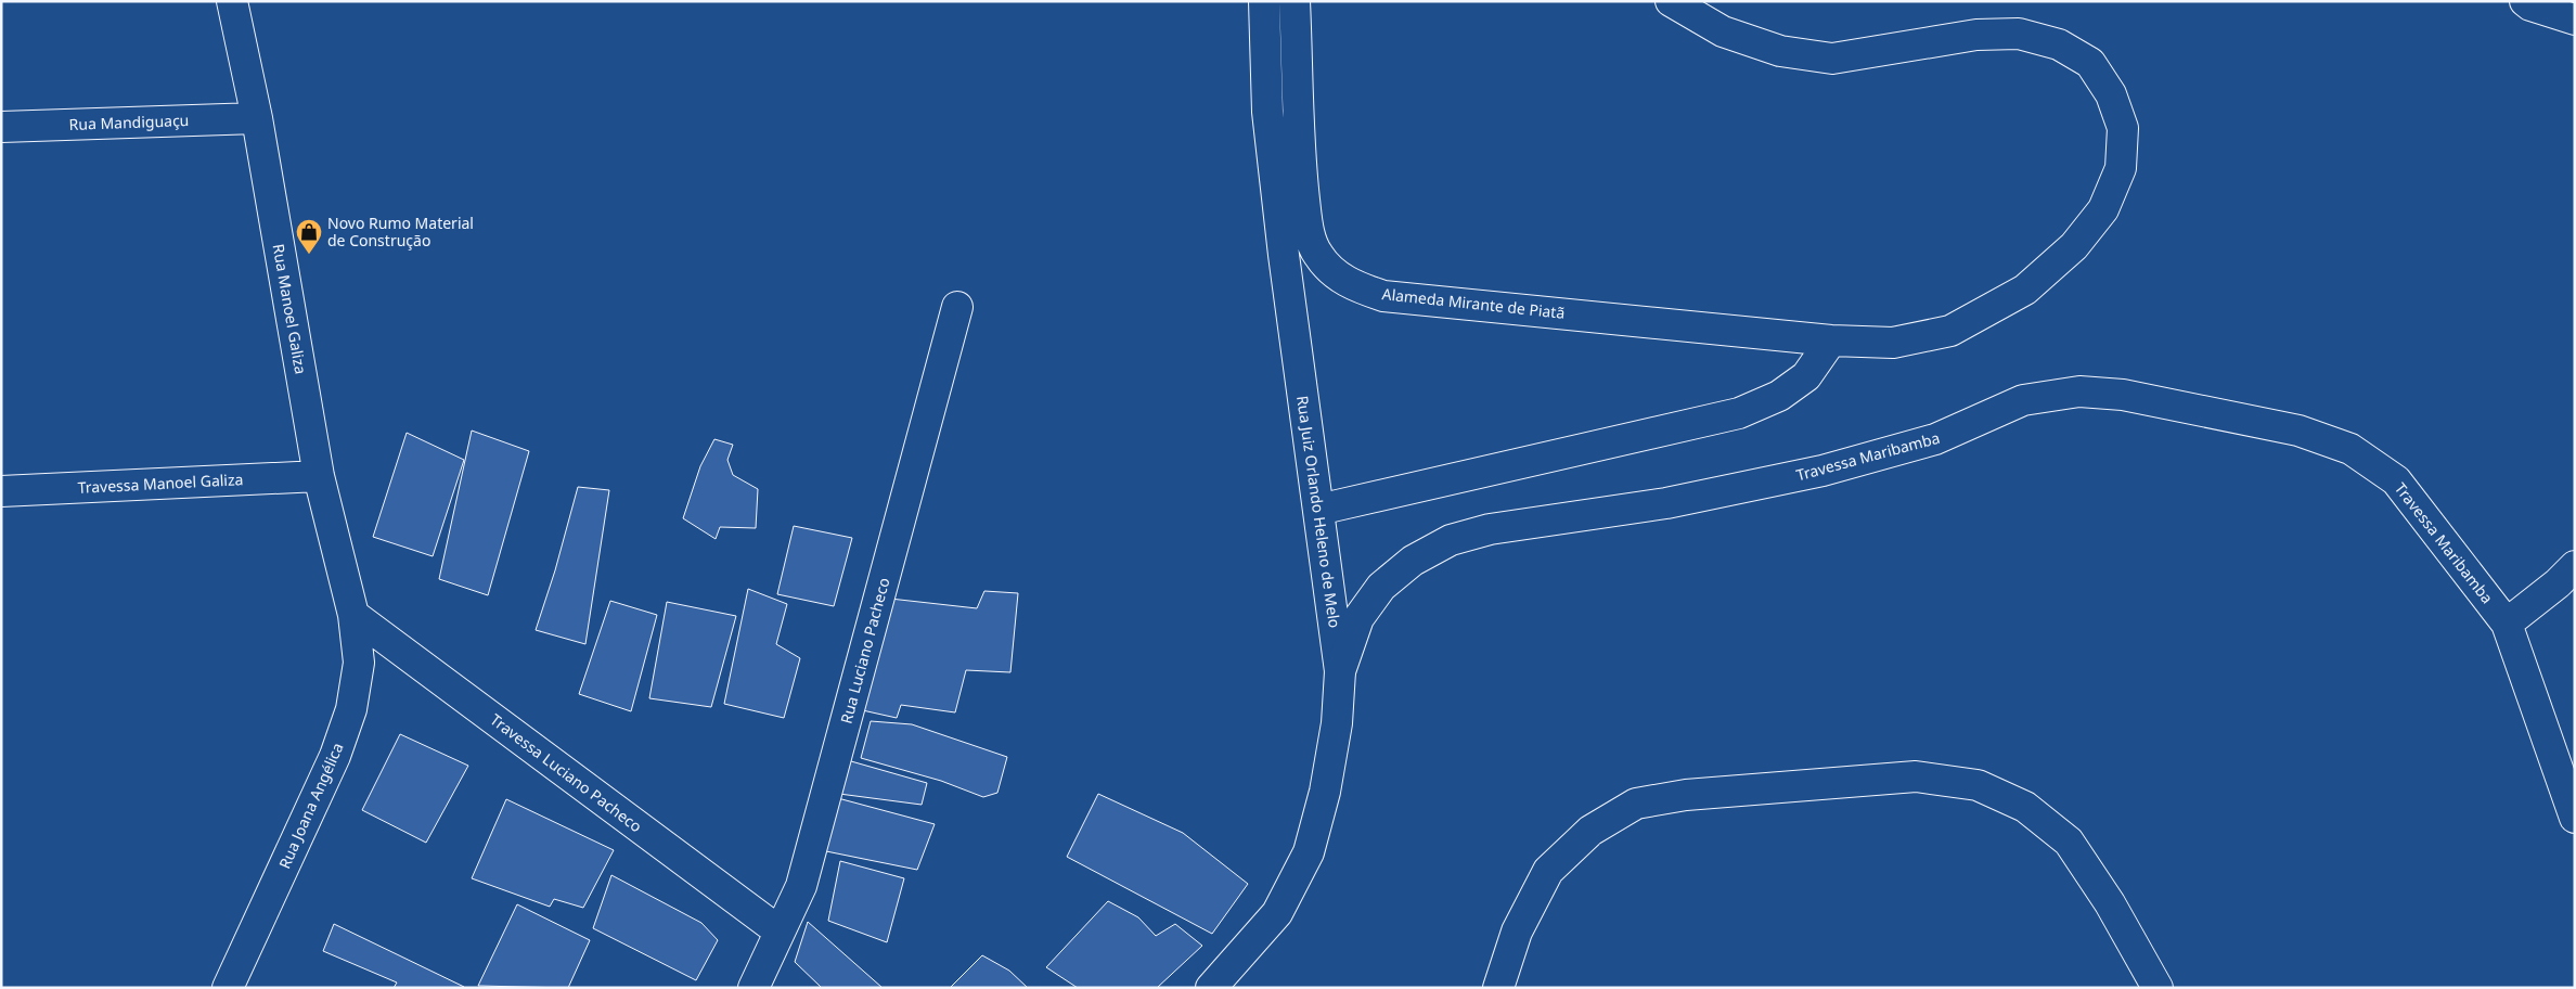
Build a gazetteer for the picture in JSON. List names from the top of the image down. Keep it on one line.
{"streets":{"street":["Rua Mandiguaçu","Alameda Mirante de Piatã","Rua Manoel Galiza","Travessa Maribamba","Travessa Manoel Galiza","Rua Juiz Orlando Heleno de Melo","Rua Luciano Pacheco","Travessa Luciano Pacheco","Rua Joana Angélica"]},"crossings":[["Rua Mandiguaçu","Rua Manoel Galiza"],["Rua Manoel Galiza","Travessa Manoel Galiza"],["Rua Manoel Galiza","Travessa Luciano Pacheco"],["Rua Manoel Galiza","Rua Joana Angélica"],["Travessa Maribamba","Rua Juiz Orlando Heleno de Melo"],["Rua Luciano Pacheco","Travessa Luciano Pacheco"],["Travessa Luciano Pacheco","Rua Joana Angélica"]],"places":{"shop":["Novo Rumo Material de Construção"]}}
